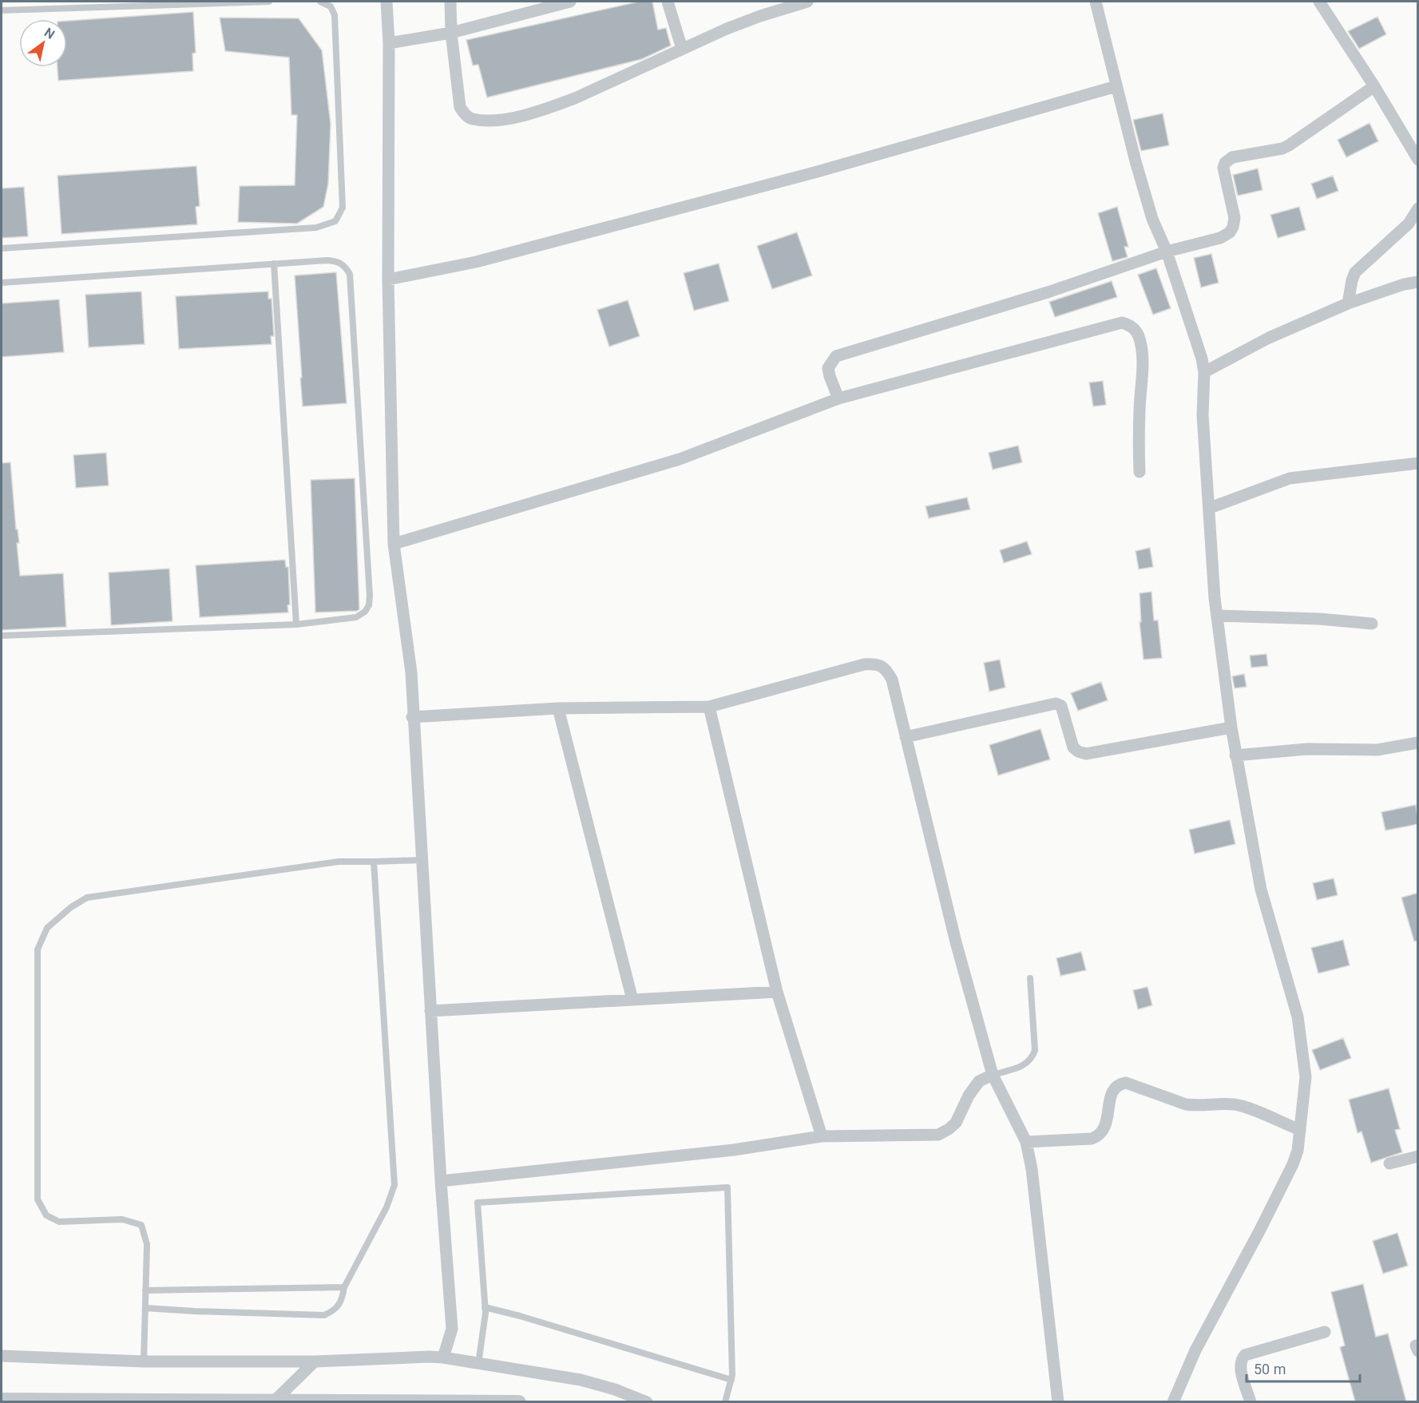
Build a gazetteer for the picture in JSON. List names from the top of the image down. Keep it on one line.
{"scale_bar":"50 m","north":"top right"}
